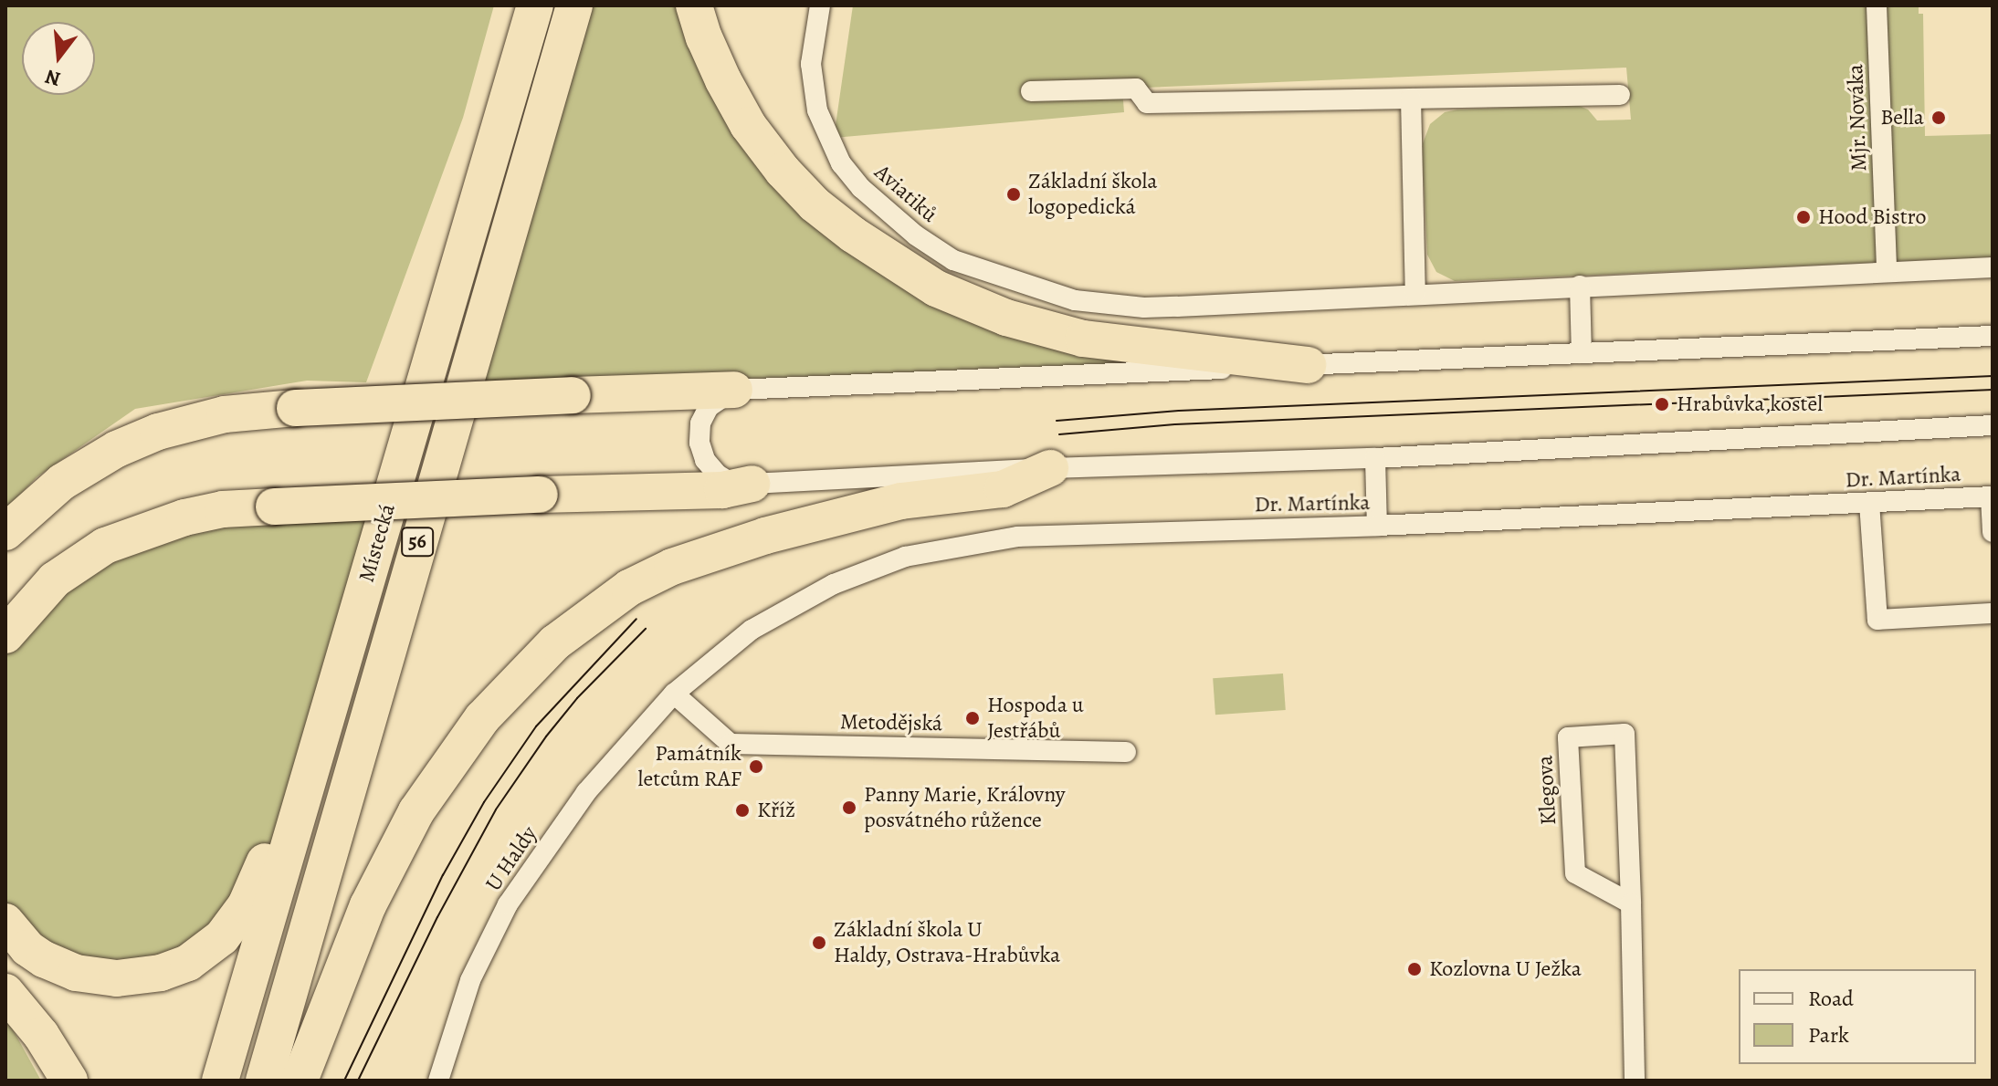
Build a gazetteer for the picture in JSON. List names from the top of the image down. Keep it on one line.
{"streets":{"highway":["56","Místecká"],"street":["Mjr. Nováka","Aviatiků","Dr. Martínka","Metodějská","Klegova","U Haldy"]},"crossings":[["Mjr. Nováka","Aviatiků"],["Dr. Martínka","56"],["Dr. Martínka","Metodějská"],["Dr. Martínka","U Haldy"],["56","Místecká"],["Metodějská","U Haldy"]],"places":["Bella","Základní škola logopedická","Hood Bistro","Hrabůvka,kostel","Hospoda u Jestřábů","Památník letcům RAF","Panny Marie, Královny posvátného růžence","Kříž","Základní škola U Haldy, Ostrava-Hrabůvka","Kozlovna U Ježka"],"legend":["Road","Park"],"north":"bottom"}
